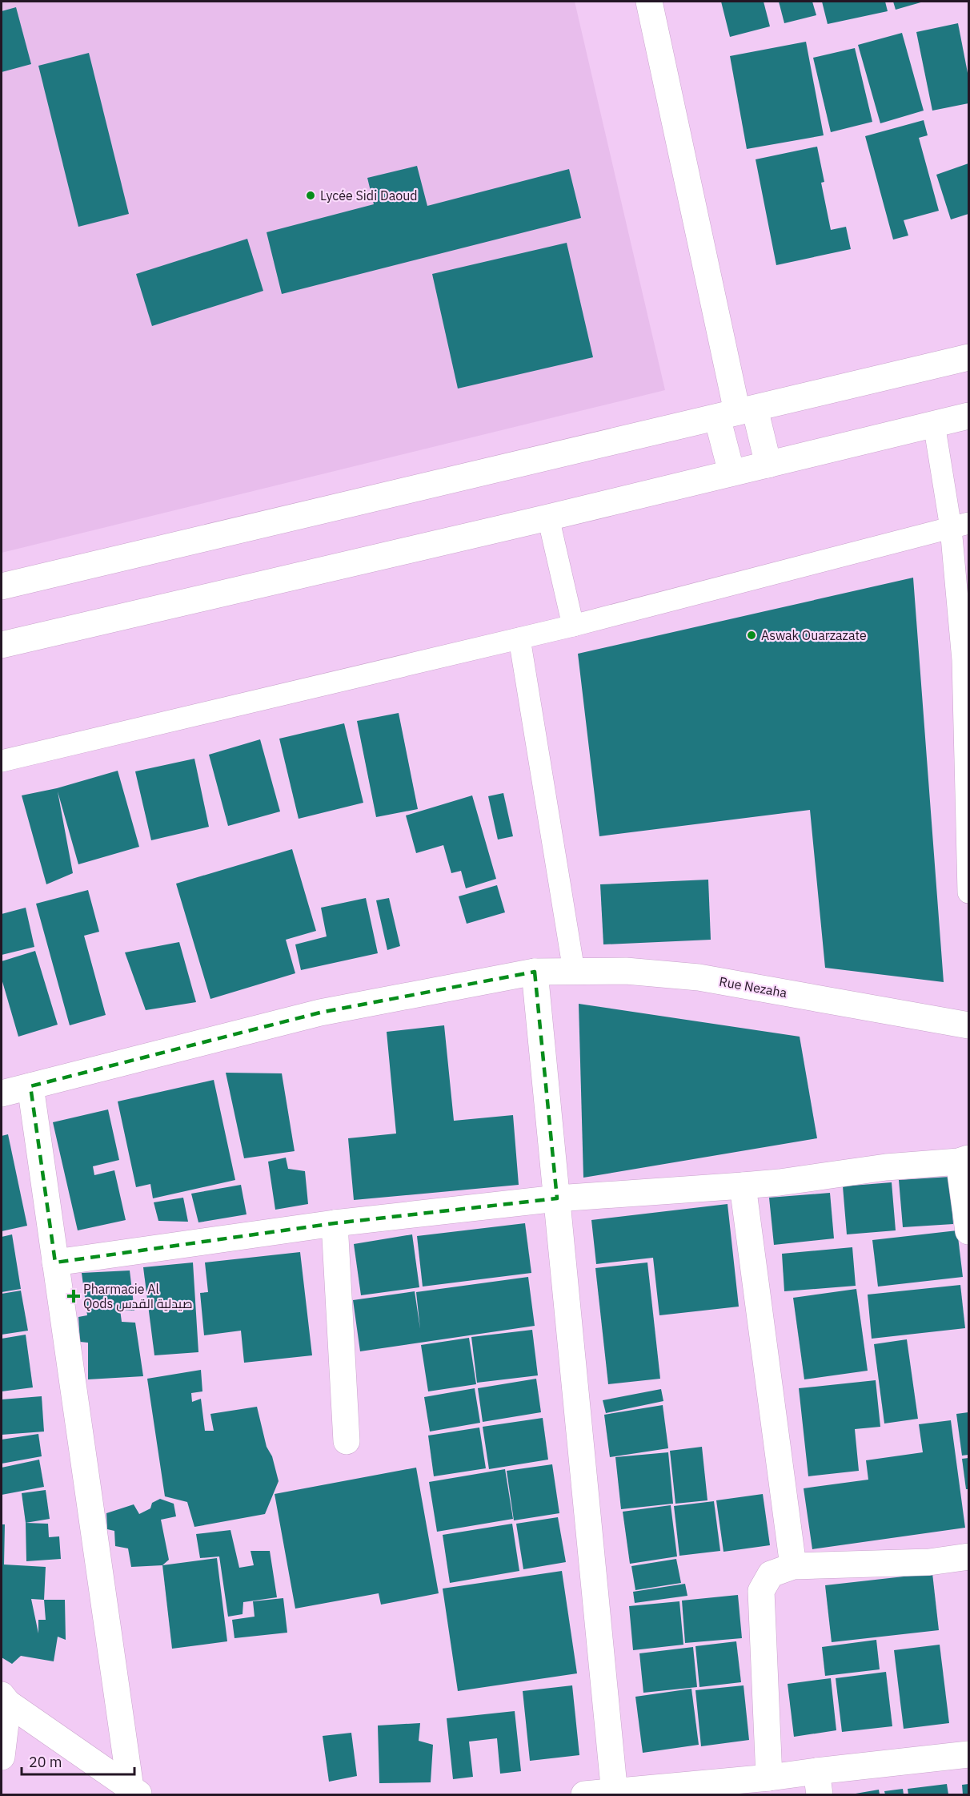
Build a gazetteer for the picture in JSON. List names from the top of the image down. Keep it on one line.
{"streets":{"street":["Rue Nezaha"]},"places":{"other":["Lycée Sidi Daoud","Aswak Ouarzazate"],"health":["Pharmacie Al Qods صيدلية القدس"]},"scale_bar":"20 m"}
